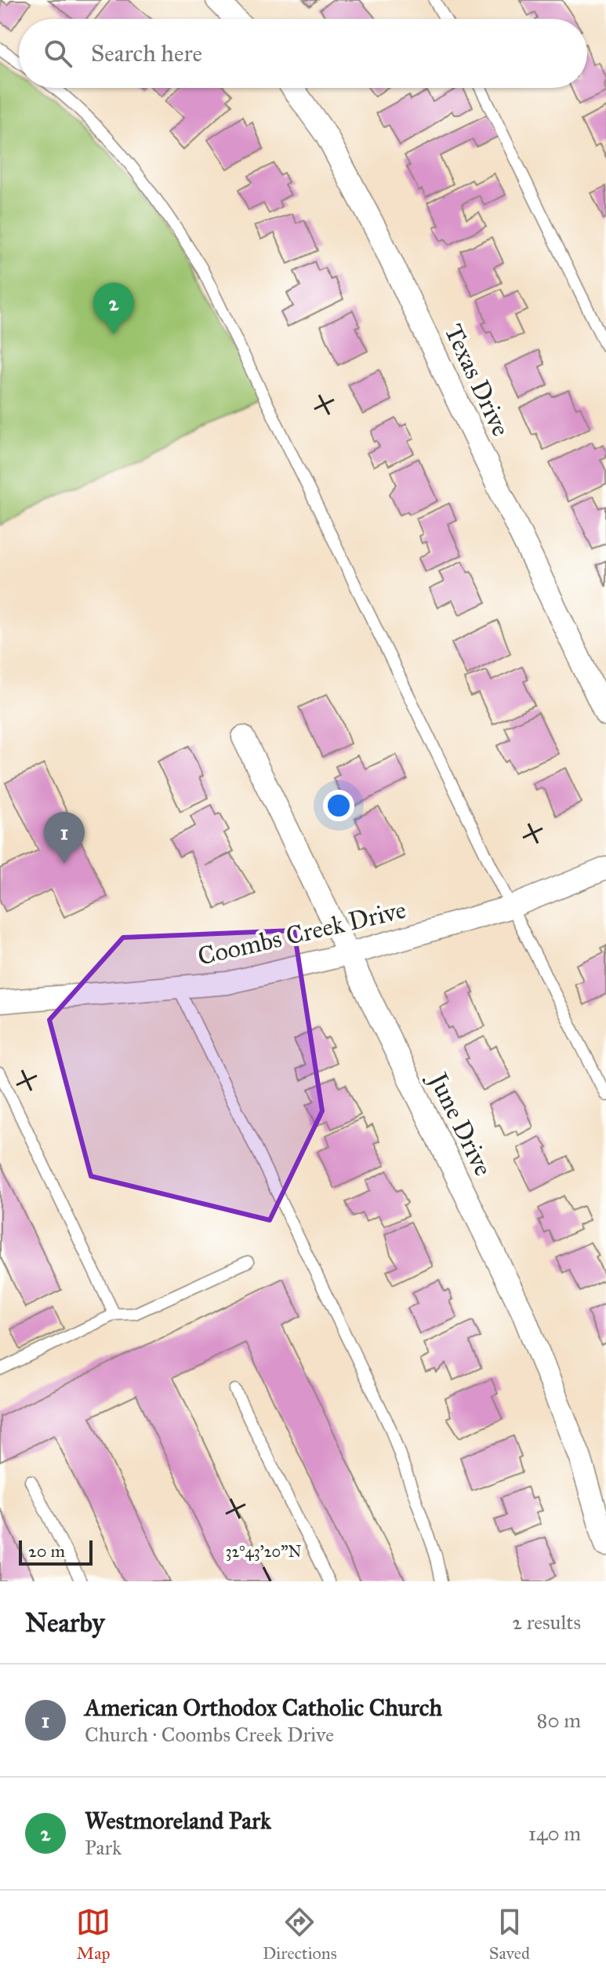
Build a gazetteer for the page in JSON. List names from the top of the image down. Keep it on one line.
{"streets":{"street":["Texas Drive","Coombs Creek Drive","June Drive"]},"crossings":[["Coombs Creek Drive","June Drive"]],"scale_bar":"20 m","page":{"search":"Search here","pins":["2","1"],"scale":"20 m","heading":["Nearby","2 results"],"list":[{"mark":"1","name":"American Orthodox Catholic Church","note":"Church · Coombs Creek Drive","value":"80 m"},{"mark":"2","name":"Westmoreland Park","note":"Park","value":"140 m"}],"nav":["Map","Directions","Saved"]},"coordinates":["32°43'20\"N"]}
